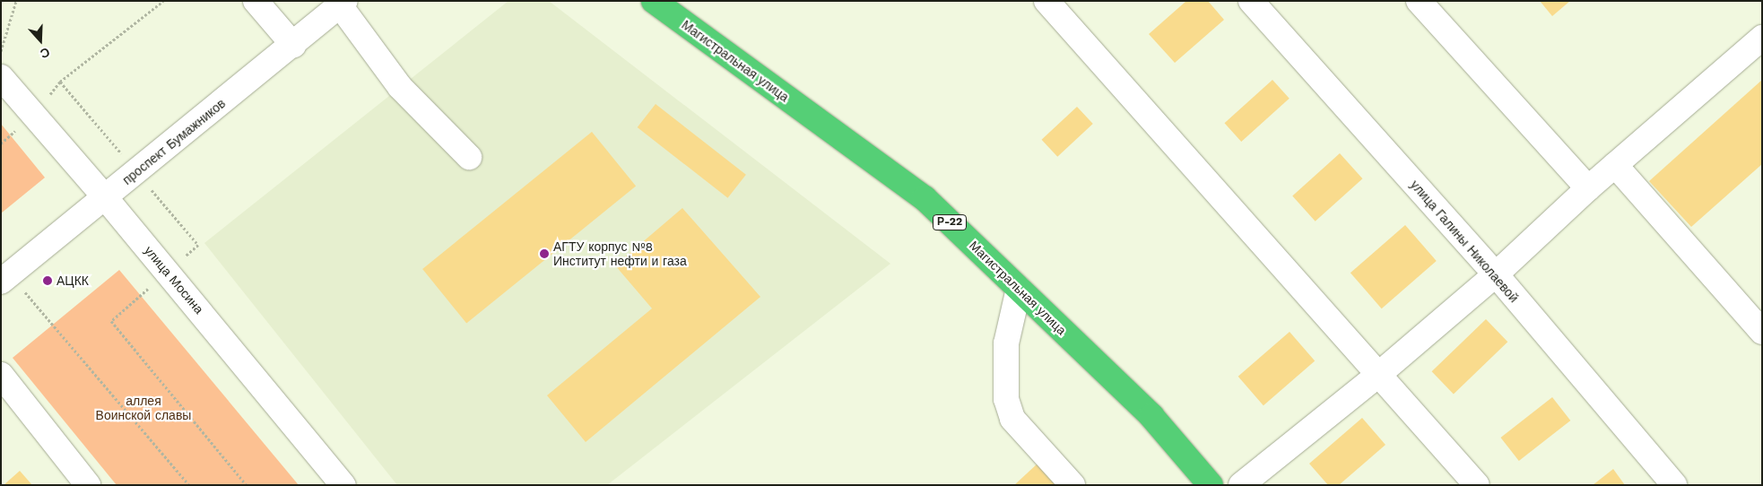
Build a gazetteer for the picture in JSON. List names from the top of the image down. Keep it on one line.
{"streets":{"highway":["Магистральная улица","Р-22"],"street":["проспект Бумажников","улица Галины Николаевой","улица Мосина"]},"crossings":[["проспект Бумажников","улица Мосина"]],"parks":["аллея Воинской славы"],"places":["АГТУ корпус №8 Институт нефти и газа","АЦКК"],"north":"bottom"}
